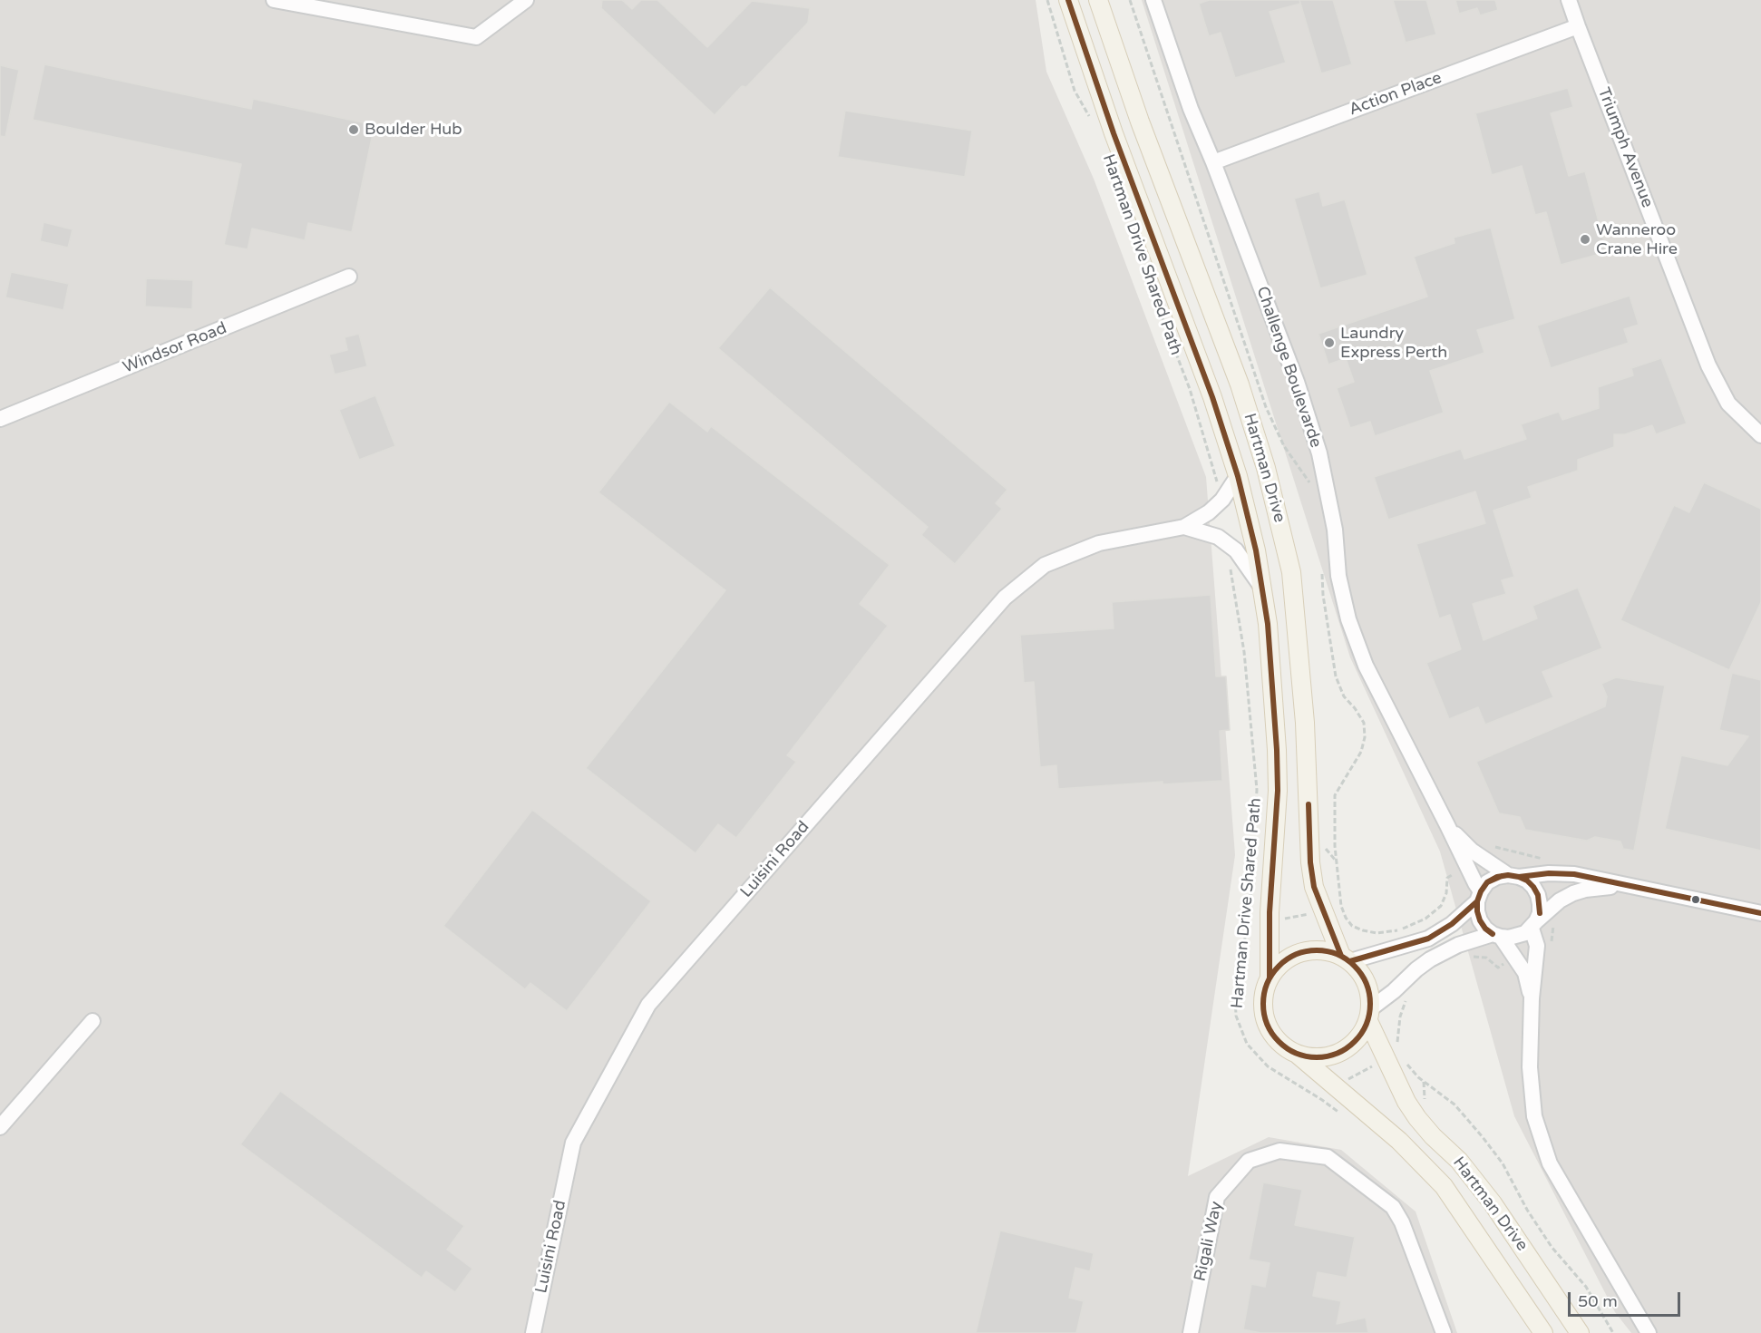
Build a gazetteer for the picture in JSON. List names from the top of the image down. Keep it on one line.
{"streets":{"main road":["Hartman Drive"],"street":["Action Place","Triumph Avenue","Windsor Road","Challenge Boulevarde","Luisini Road","Rigali Way"],"path":["Hartman Drive Shared Path"]},"crossings":[["Action Place","Triumph Avenue"],["Action Place","Challenge Boulevarde"],["Hartman Drive Shared Path","Luisini Road"],["Hartman Drive","Luisini Road"]],"places":["Boulder Hub","Wanneroo Crane Hire","Laundry Express Perth"],"scale_bar":"50 m"}
